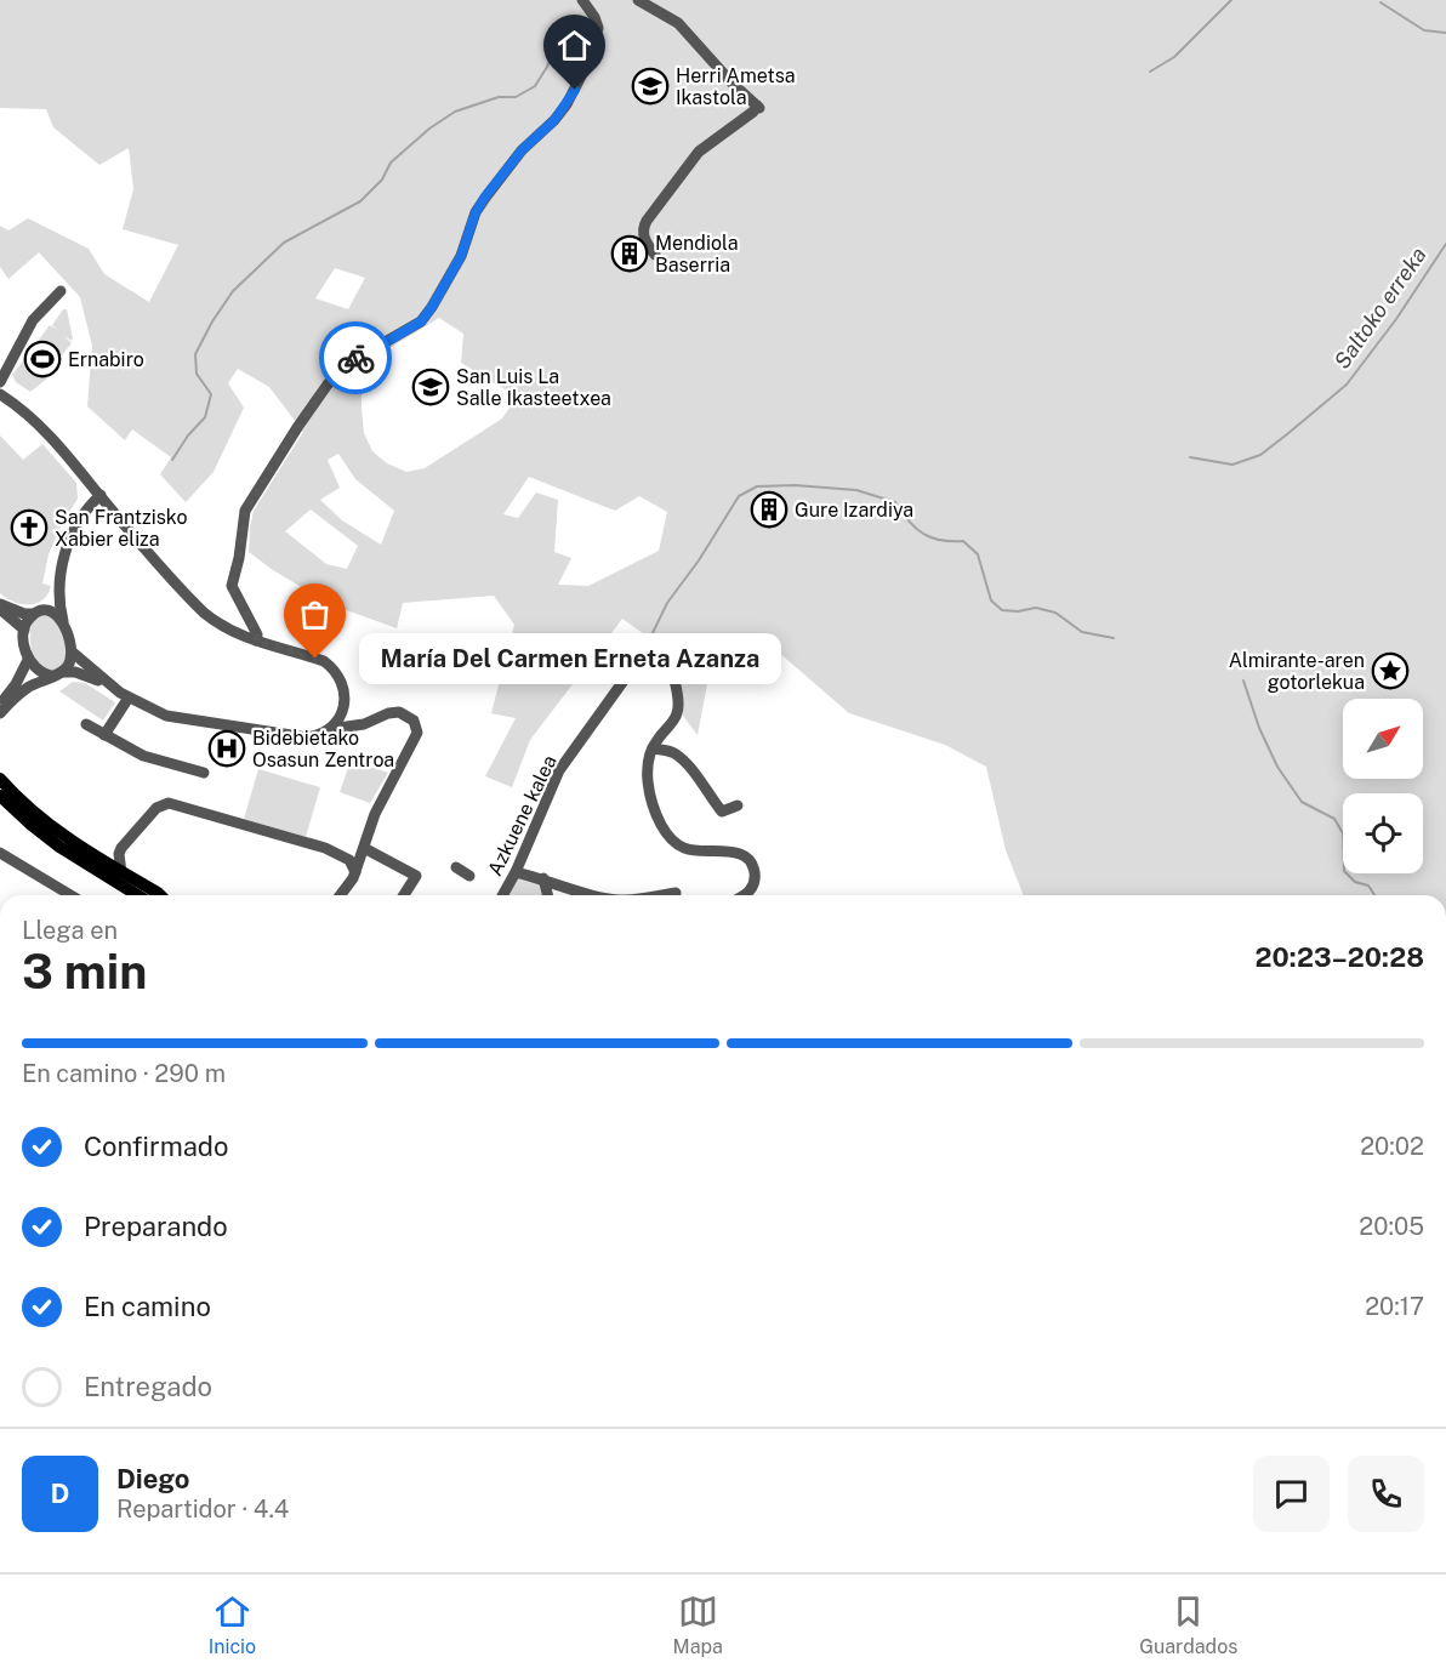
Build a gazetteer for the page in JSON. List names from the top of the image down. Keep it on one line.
{"streets":{"street":["Azkuene kalea"]},"water":["Saltoko erreka"],"places":{"school or university":["Herri Ametsa Ikastola","San Luis La Salle Ikasteetxea"],"building":["Mendiola Baserria","Gure Izardiya"],"sports":["Ernabiro"],"church":["San Frantzisko Xabier eliza"],"other":["María Del Carmen Erneta Azanza"],"place":["Almirante-aren gotorlekua"],"hospital":["Bidebietako Osasun Zentroa"]},"north":"top right","page":{"bubble":"María Del Carmen Erneta Azanza","heading":["3 min","Llega en","20:23–20:28"],"panel":["Diego","Repartidor · 4.4"],"bar":"En camino · 290 m","list":[["Confirmado","20:02"],["Preparando","20:05"],["En camino","20:17"],"Entregado"],"round":"D","tabs":["Inicio","Mapa","Guardados"]}}
